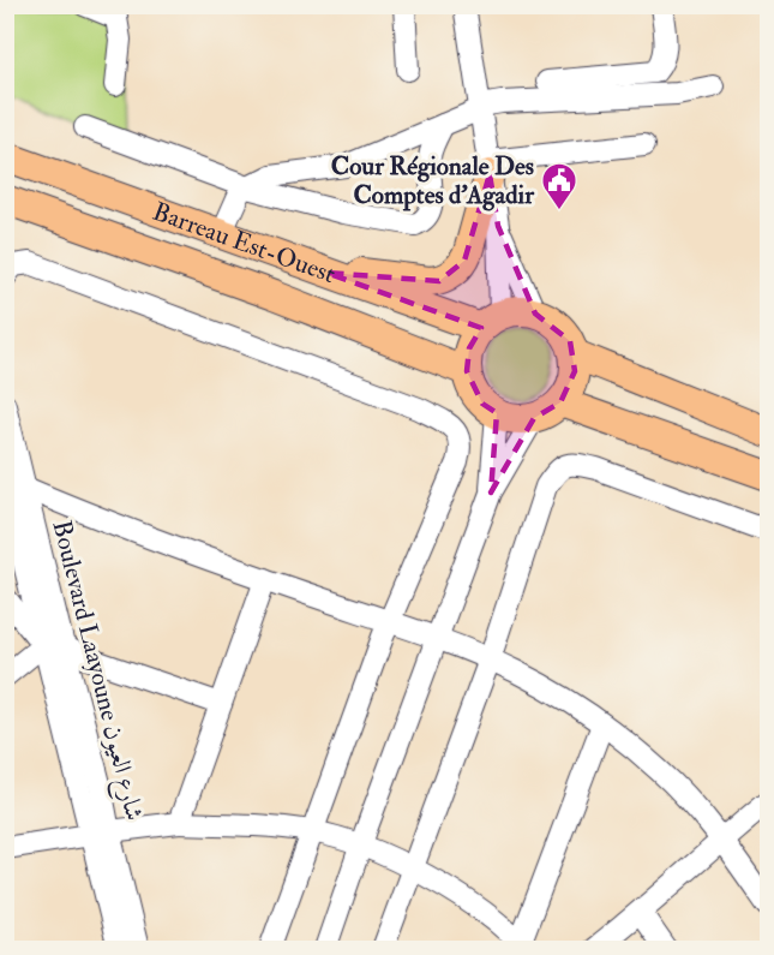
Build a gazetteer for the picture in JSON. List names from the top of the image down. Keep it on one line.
{"streets":{"main road":["Barreau Est-Ouest"],"street":["Boulevard Laayoune شارع العيون"]},"places":{"public building":["Cour Régionale Des Comptes d'Agadir"]}}
